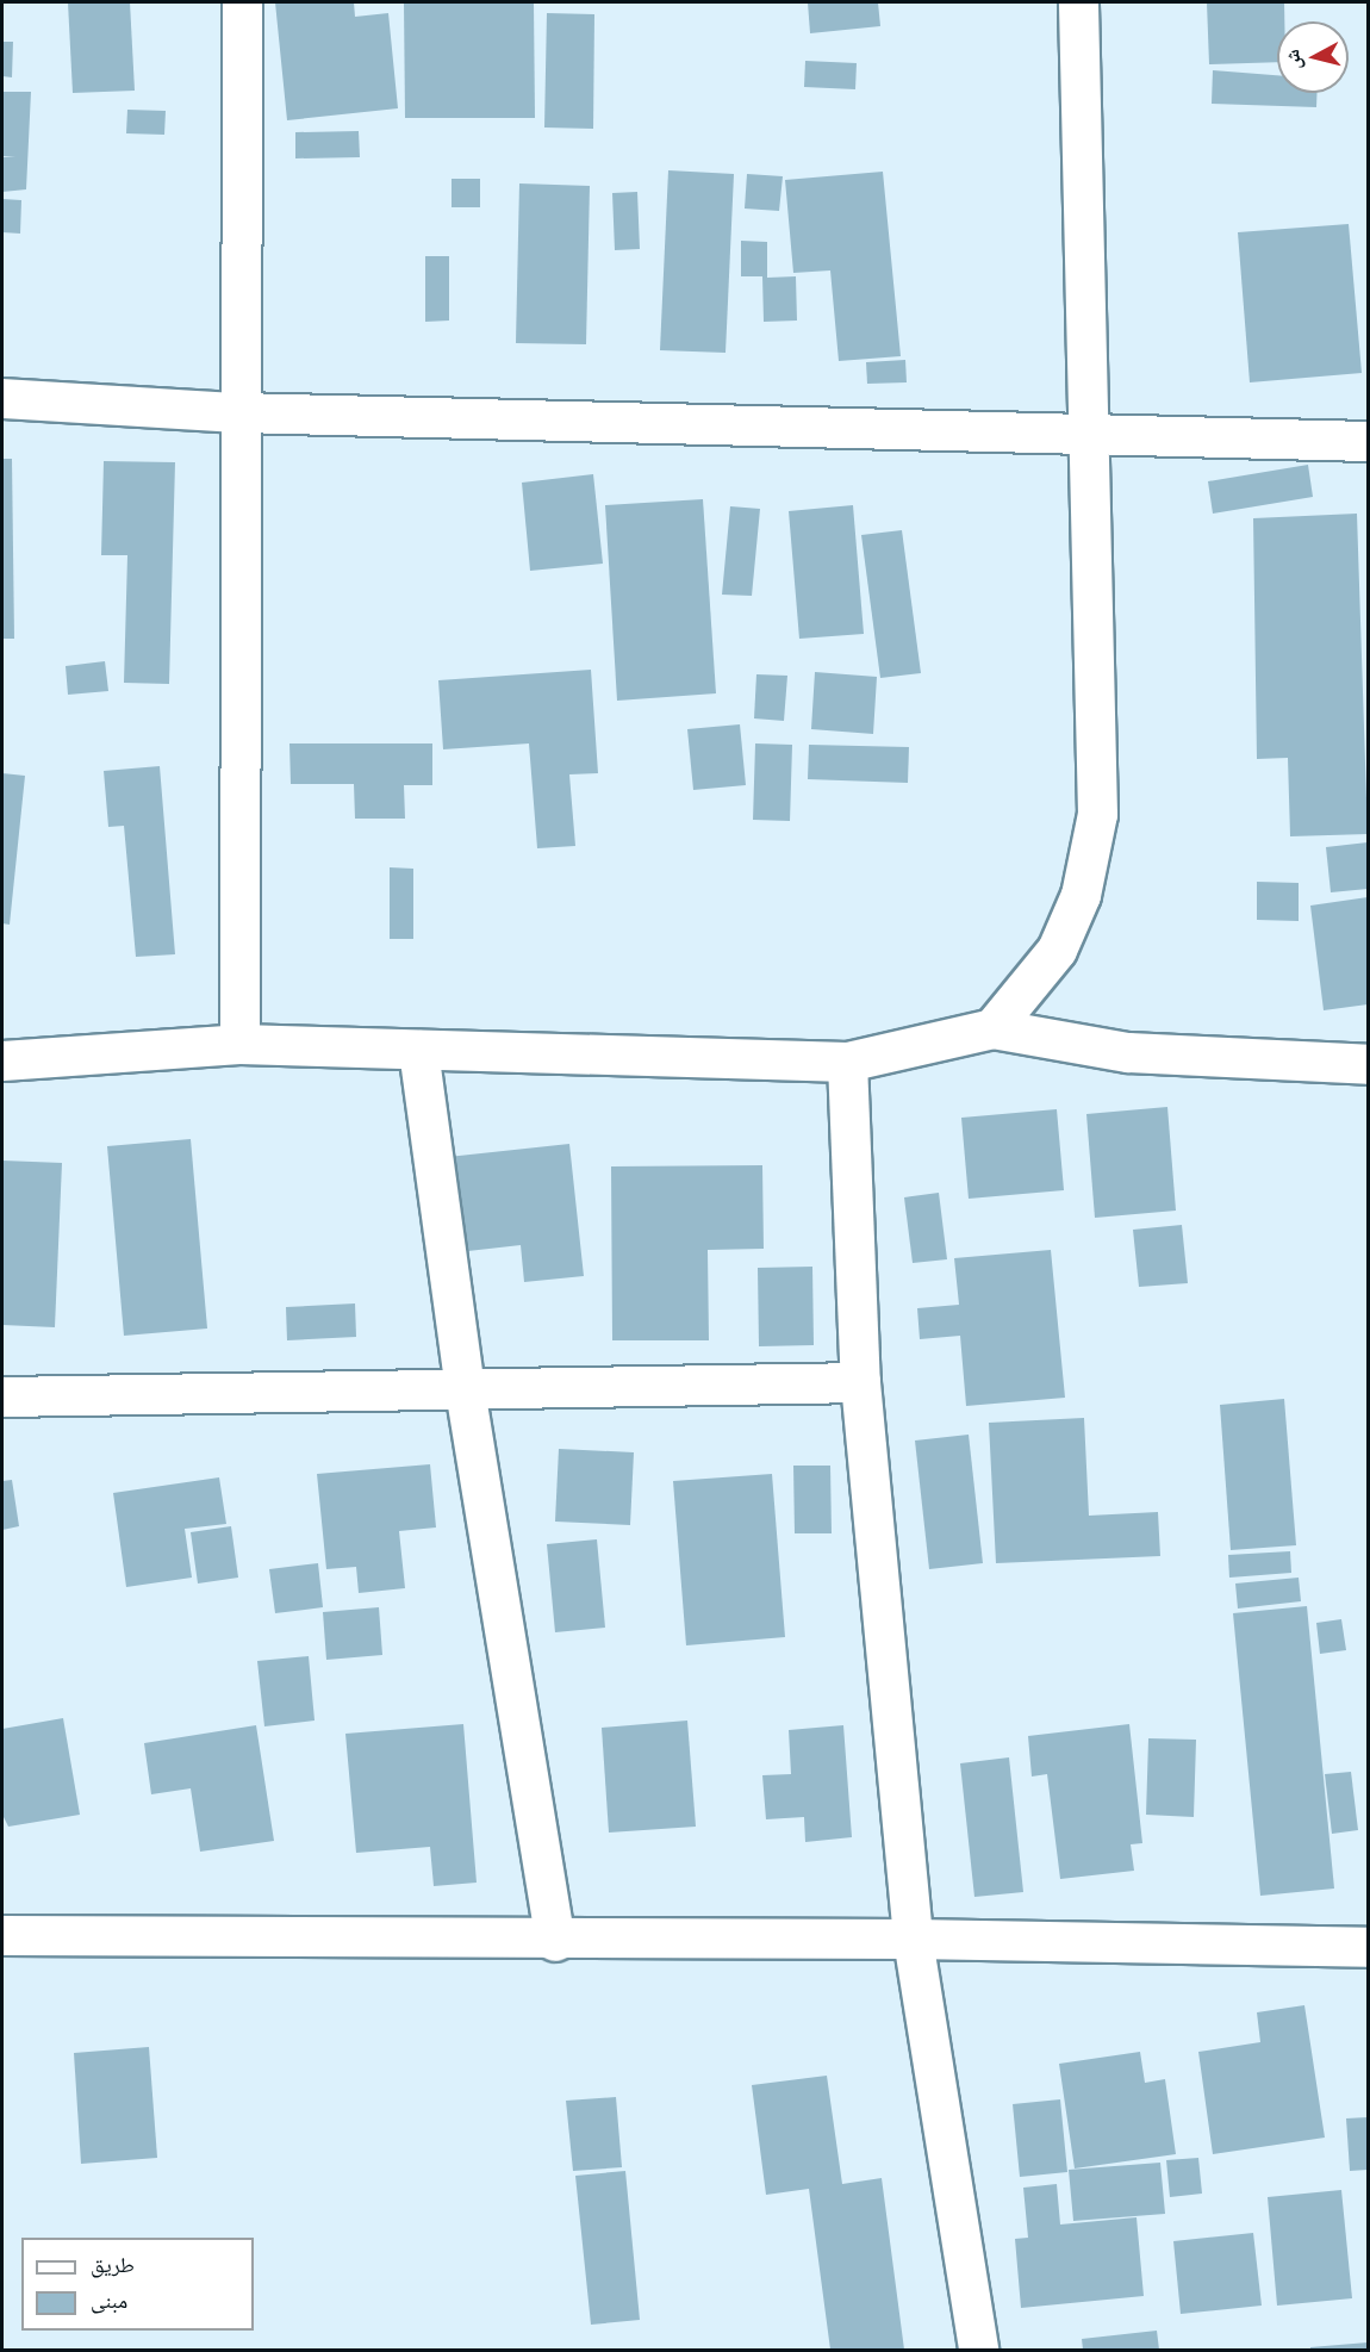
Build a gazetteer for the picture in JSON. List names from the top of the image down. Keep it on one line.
{"legend":["طريق","مبنى"],"north":"left"}
